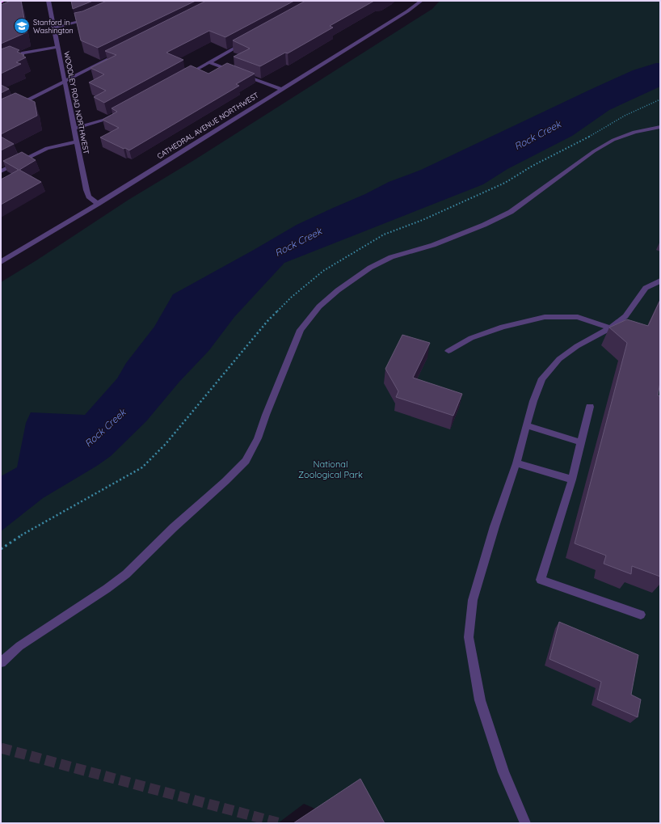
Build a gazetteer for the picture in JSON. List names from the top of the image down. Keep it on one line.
{"streets":{"street":["WOODLEY ROAD NORTHWEST","CATHEDRAL AVENUE NORTHWEST"]},"crossings":[["WOODLEY ROAD NORTHWEST","CATHEDRAL AVENUE NORTHWEST"]],"water":["Rock Creek"],"parks":["National Zoological Park"],"places":{"school or university":["Stanford in Washington"]}}
